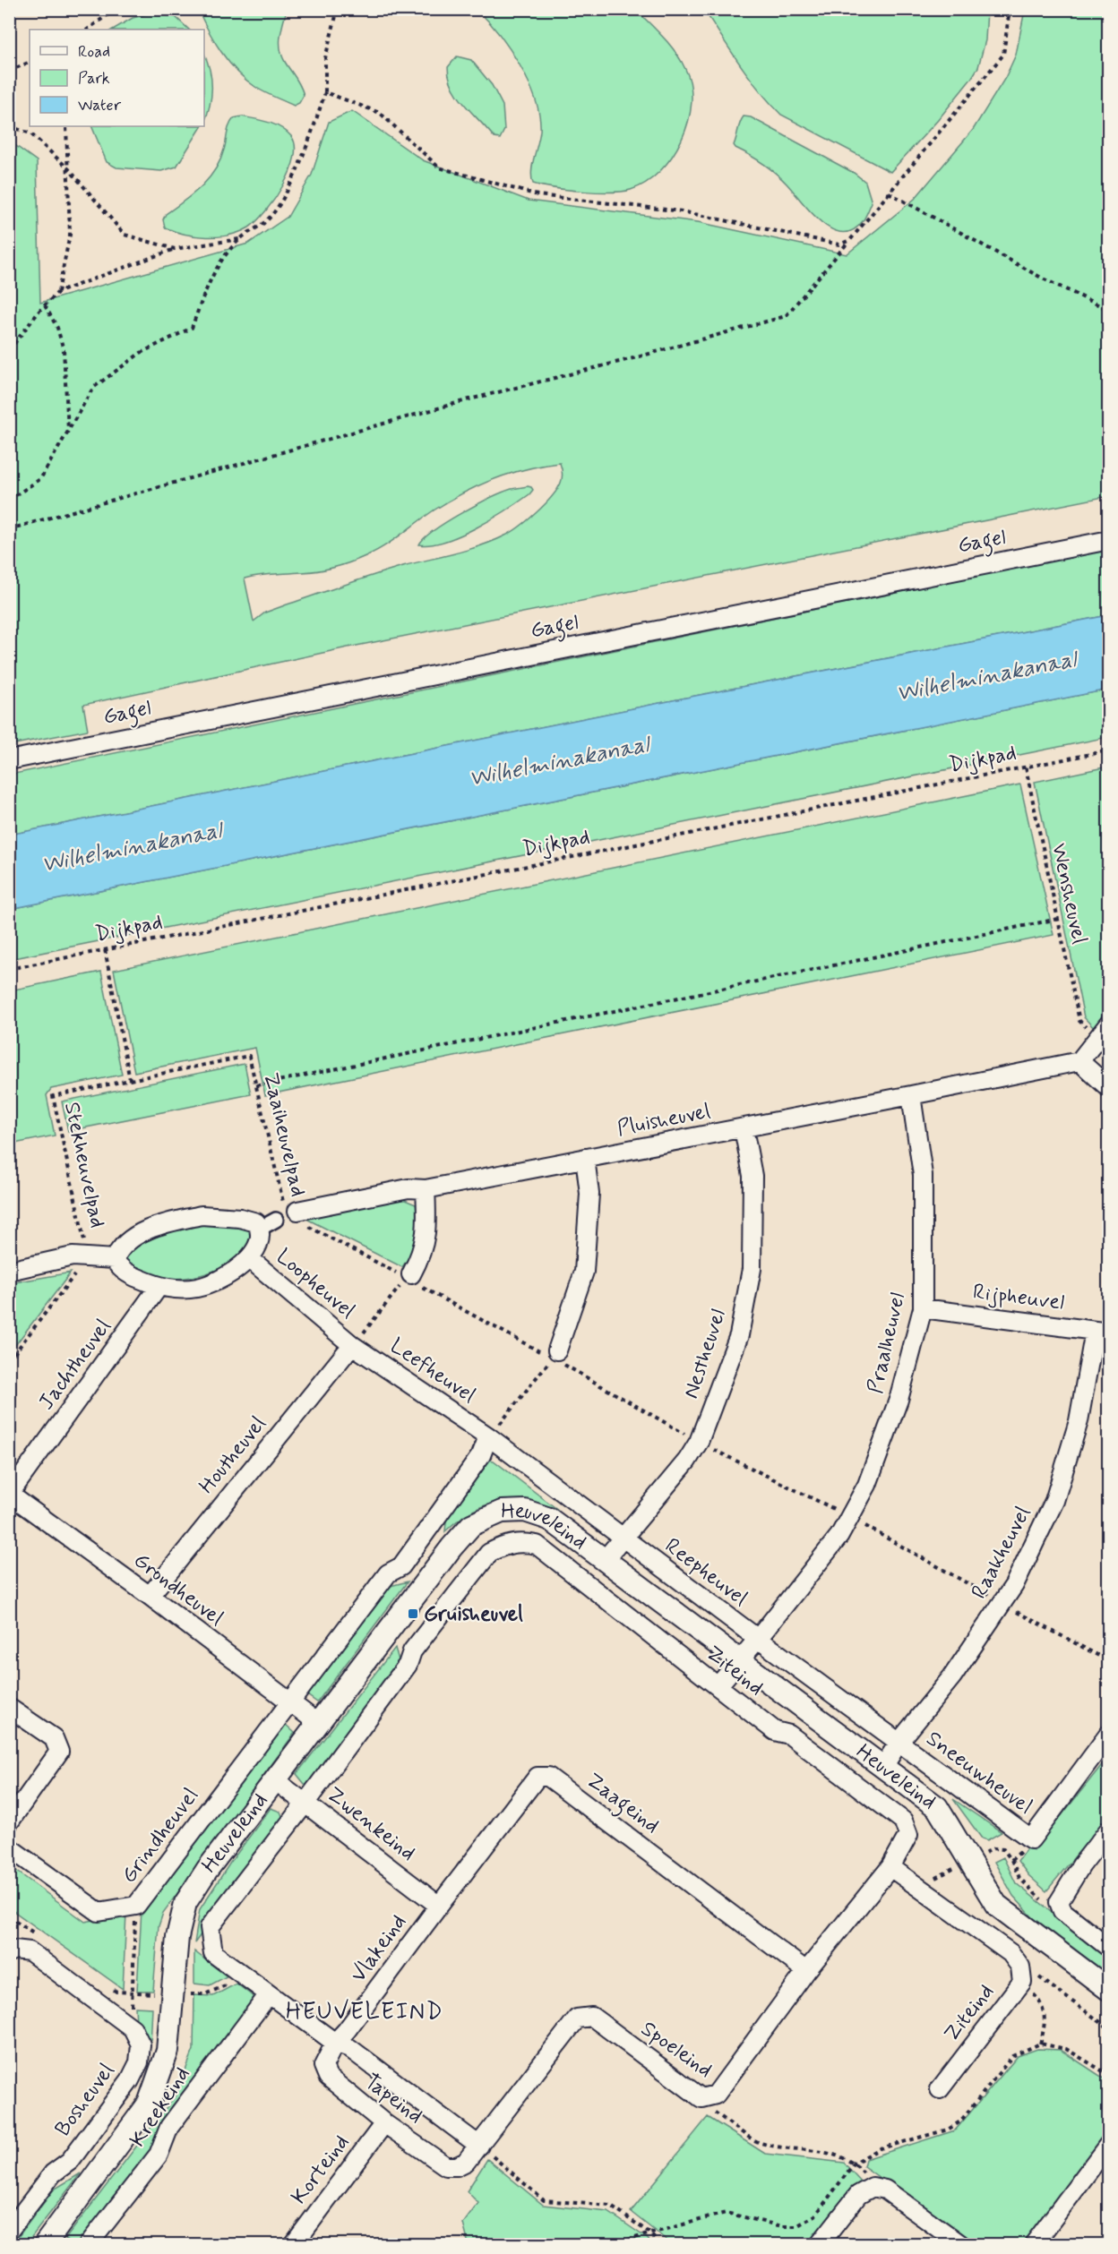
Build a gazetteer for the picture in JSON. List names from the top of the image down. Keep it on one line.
{"streets":{"street":["Gagel","Pluisheuvel","Loopheuvel","Rijpheuvel","Praalheuvel","Nestheuvel","Jachtheuvel","Leefheuvel","Houtheuvel","Heuveleind","Raakheuvel","Reepheuvel","Grondheuvel","Ziteind","Sneeuwheuvel","Zaageind","Zwenkeind","Grindheuvel","Vlakeind","Spoeleind","Tapeind","Bosheuvel","Kreekeind","Korteind"],"path":["Dijkpad","Wensheuvel","Zaaiheuvelpad","Stekheuvelpad"]},"crossings":[["Dijkpad","Wensheuvel"],["Pluisheuvel","Zaaiheuvelpad"],["Pluisheuvel","Praalheuvel"],["Pluisheuvel","Nestheuvel"],["Zaaiheuvelpad","Stekheuvelpad"],["Loopheuvel","Leefheuvel"],["Loopheuvel","Houtheuvel"],["Rijpheuvel","Praalheuvel"],["Rijpheuvel","Raakheuvel"],["Praalheuvel","Heuveleind"],["Praalheuvel","Reepheuvel"],["Praalheuvel","Ziteind"],["Nestheuvel","Heuveleind"],["Nestheuvel","Reepheuvel"],["Jachtheuvel","Grondheuvel"],["Leefheuvel","Houtheuvel"],["Leefheuvel","Reepheuvel"],["Houtheuvel","Grondheuvel"],["Heuveleind","Raakheuvel"],["Heuveleind","Grondheuvel"],["Heuveleind","Zwenkeind"],["Raakheuvel","Reepheuvel"],["Raakheuvel","Sneeuwheuvel"],["Reepheuvel","Sneeuwheuvel"],["Grondheuvel","Grindheuvel"],["Ziteind","Zwenkeind"],["Ziteind","Spoeleind"],["Ziteind","Tapeind"],["Zaageind","Zwenkeind"],["Zaageind","Vlakeind"],["Zaageind","Spoeleind"],["Zwenkeind","Vlakeind"],["Zwenkeind","Tapeind"],["Vlakeind","Tapeind"],["Spoeleind","Tapeind"],["Tapeind","Kreekeind"],["Tapeind","Korteind"]],"districts":["HEUVELEIND"],"water":["Wilhelminakanaal"],"places":{"transit":["Gruisheuvel"]},"legend":["Road","Park","Water"]}
